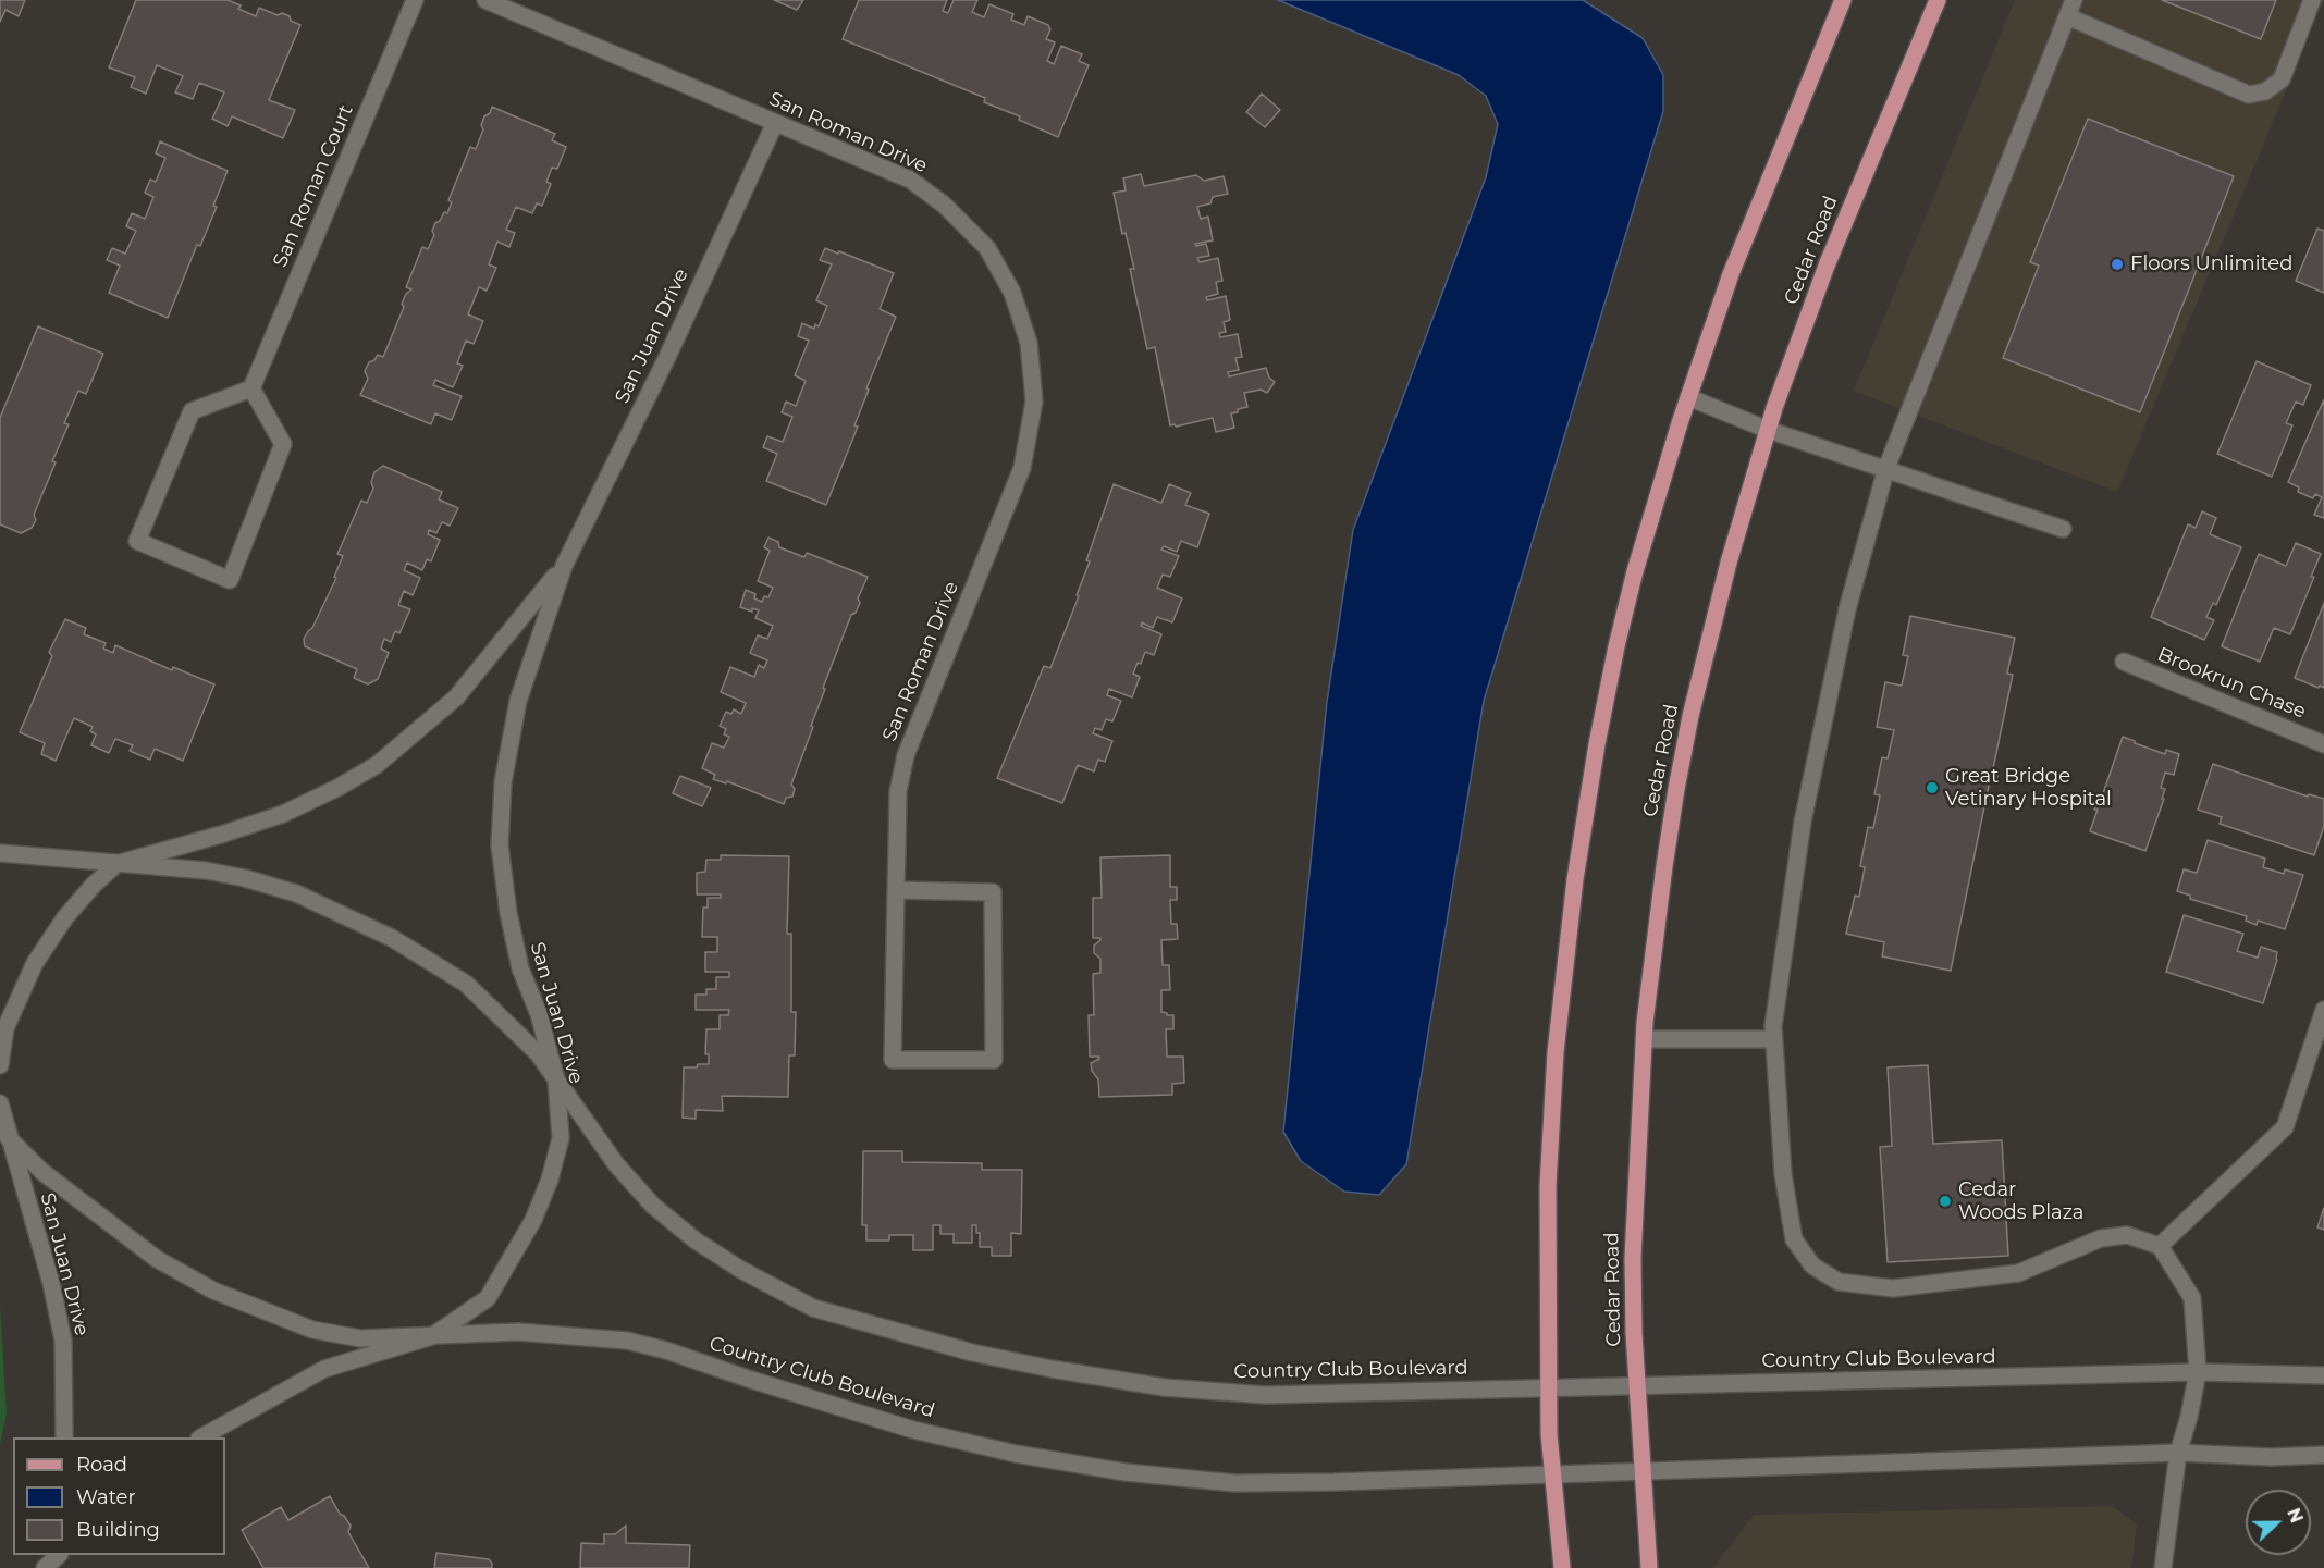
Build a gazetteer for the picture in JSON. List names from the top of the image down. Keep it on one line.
{"streets":{"main road":["Cedar Road"],"street":["San Roman Drive","San Roman Court","San Juan Drive","Brookrun Chase","Country Club Boulevard"]},"crossings":[["San Roman Drive","San Juan Drive"],["Cedar Road","Country Club Boulevard"],["San Juan Drive","Country Club Boulevard"]],"places":["Floors Unlimited","Great Bridge Vetinary Hospital","Cedar Woods Plaza"],"legend":["Road","Water","Building"],"north":"right"}
